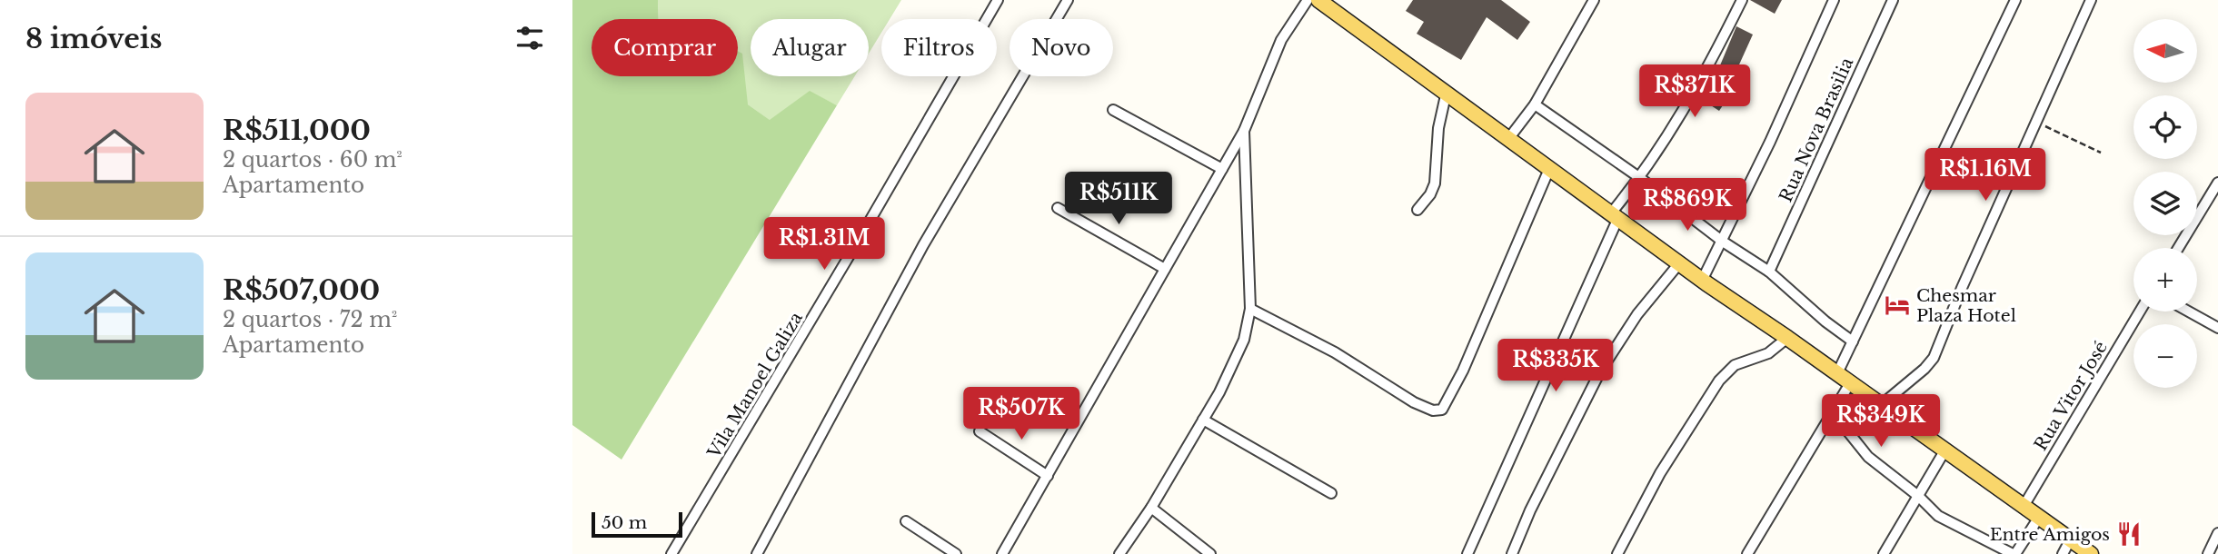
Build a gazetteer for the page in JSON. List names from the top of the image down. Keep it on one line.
{"streets":{"street":["Rua Nova Brasilia","Vila Manoel Galiza","Rua Vitor José"]},"places":{"hotel":["Chesmar Plaza Hotel"],"restaurant":["Entre Amigos"]},"scale_bar":"50 m","north":"left","page":{"heading":"8 imóveis","map_buttons":["+","−"],"chip":["Comprar","Alugar","Filtros","Novo"],"price":["R$371K","R$1.16M","R$511K","R$869K","R$1.31M","R$335K","R$507K","R$349K"],"list":[{"name":"R$511,000","note":"2 quartos · 60 m² · Apartamento"},{"name":"R$507,000","note":"2 quartos · 72 m² · Apartamento"}],"scale":"50 m"}}
